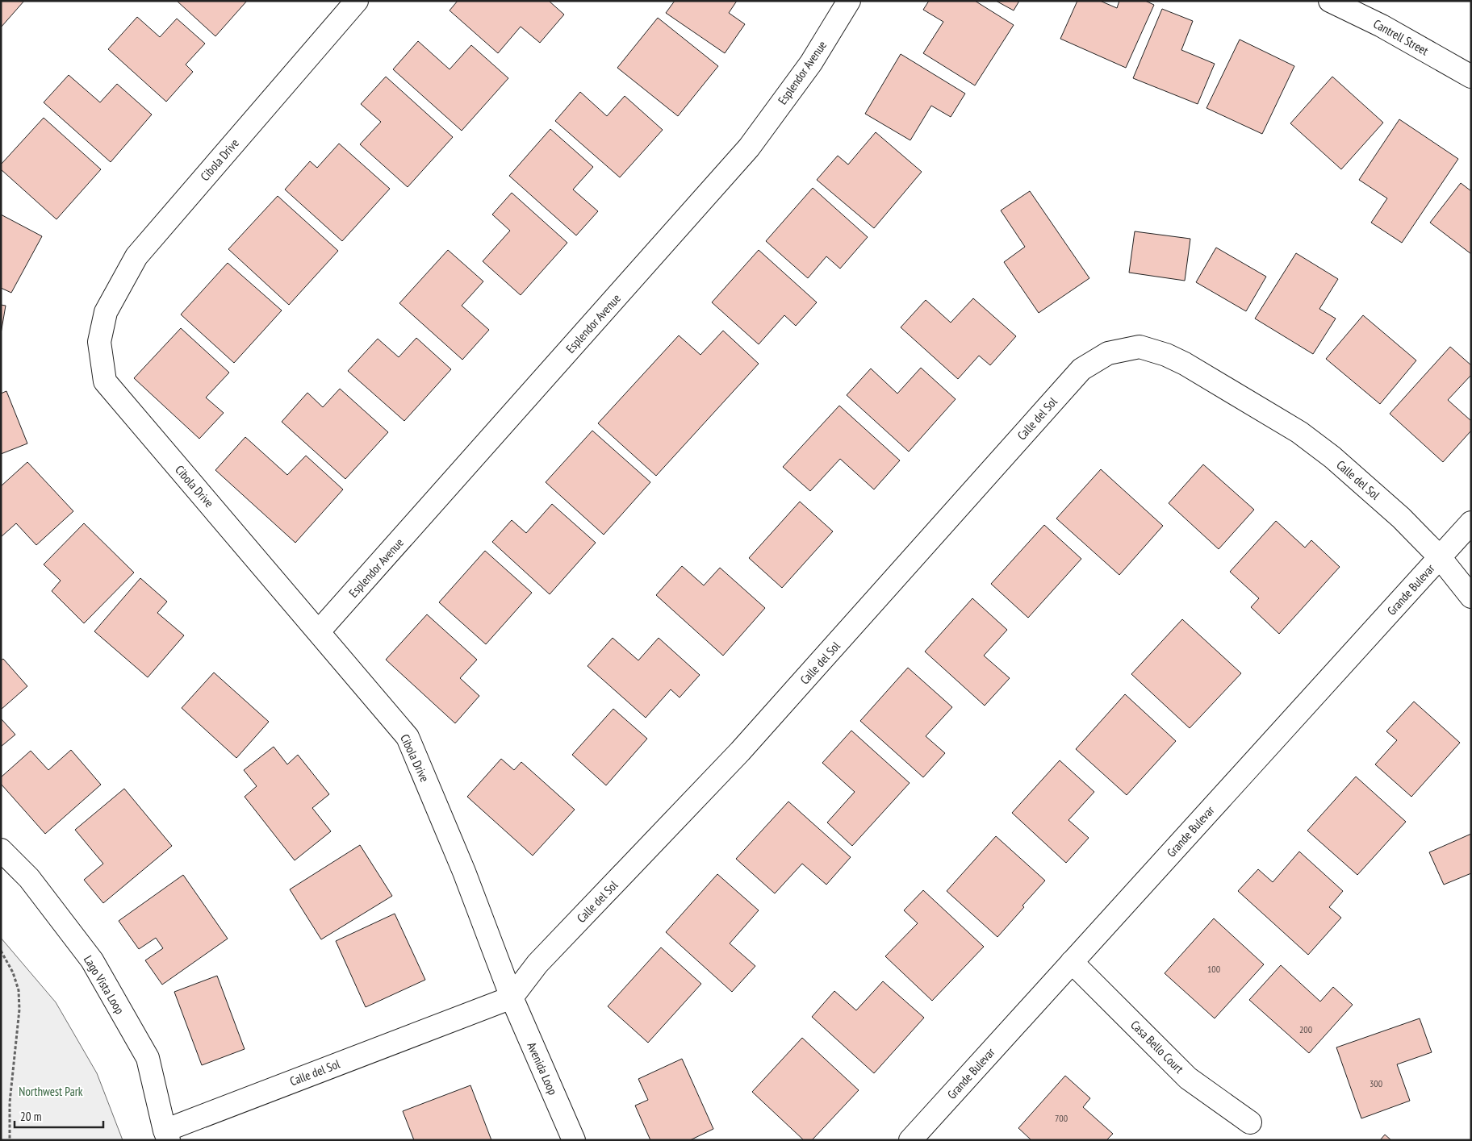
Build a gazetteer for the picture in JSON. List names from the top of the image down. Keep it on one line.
{"streets":{"street":["Cantrell Street","Esplendor Avenue","Cibola Drive","Calle del Sol","Grande Bulevar","Lago Vista Loop","Casa Bello Court","Avenida Loop"]},"crossings":[["Esplendor Avenue","Cibola Drive"],["Cibola Drive","Calle del Sol"],["Cibola Drive","Avenida Loop"],["Calle del Sol","Grande Bulevar"],["Calle del Sol","Lago Vista Loop"],["Calle del Sol","Avenida Loop"],["Grande Bulevar","Casa Bello Court"]],"parks":["Northwest Park"],"house_numbers":["100","200","300","700"],"scale_bar":"20 m"}
